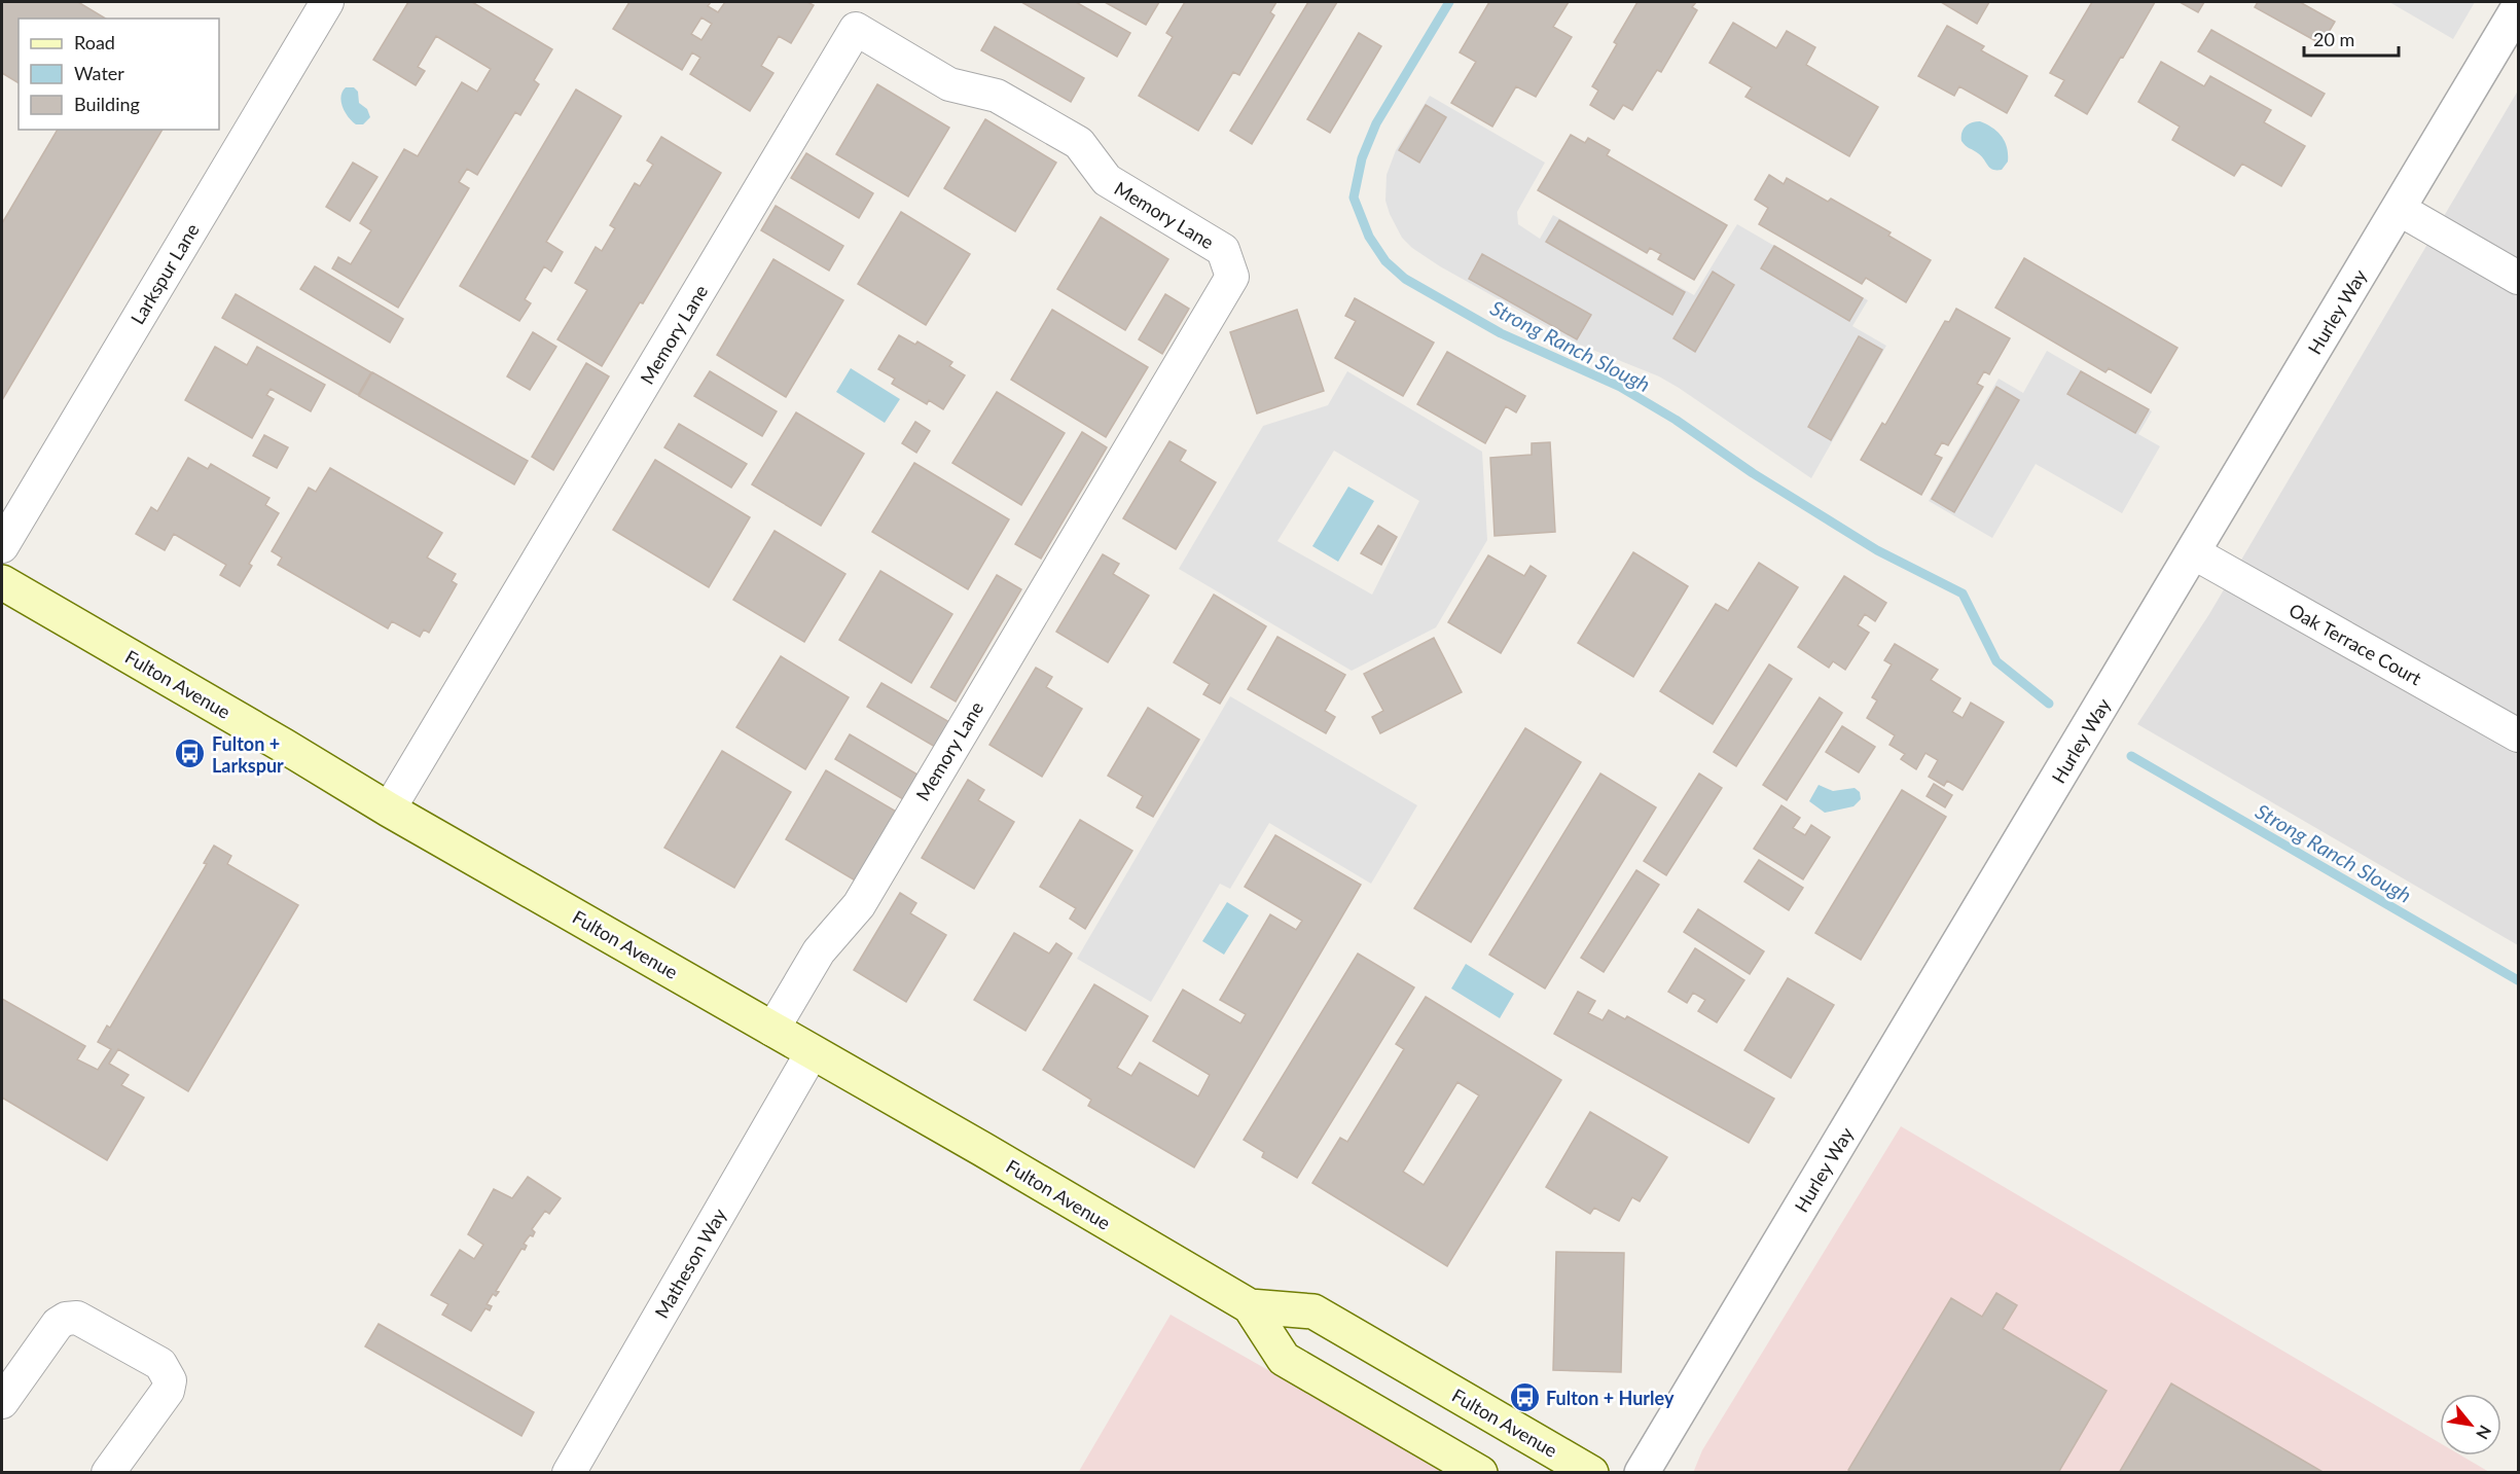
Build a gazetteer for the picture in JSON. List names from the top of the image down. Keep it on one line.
{"streets":{"main road":["Fulton Avenue"],"street":["Memory Lane","Larkspur Lane","Hurley Way","Oak Terrace Court","Matheson Way"]},"crossings":[["Memory Lane","Fulton Avenue"],["Hurley Way","Oak Terrace Court"],["Fulton Avenue","Matheson Way"]],"water":["Strong Ranch Slough"],"places":{"bus stop":["Fulton + Larkspur","Fulton + Hurley"]},"legend":["Road","Water","Building"],"scale_bar":"20 m","north":"bottom right"}
